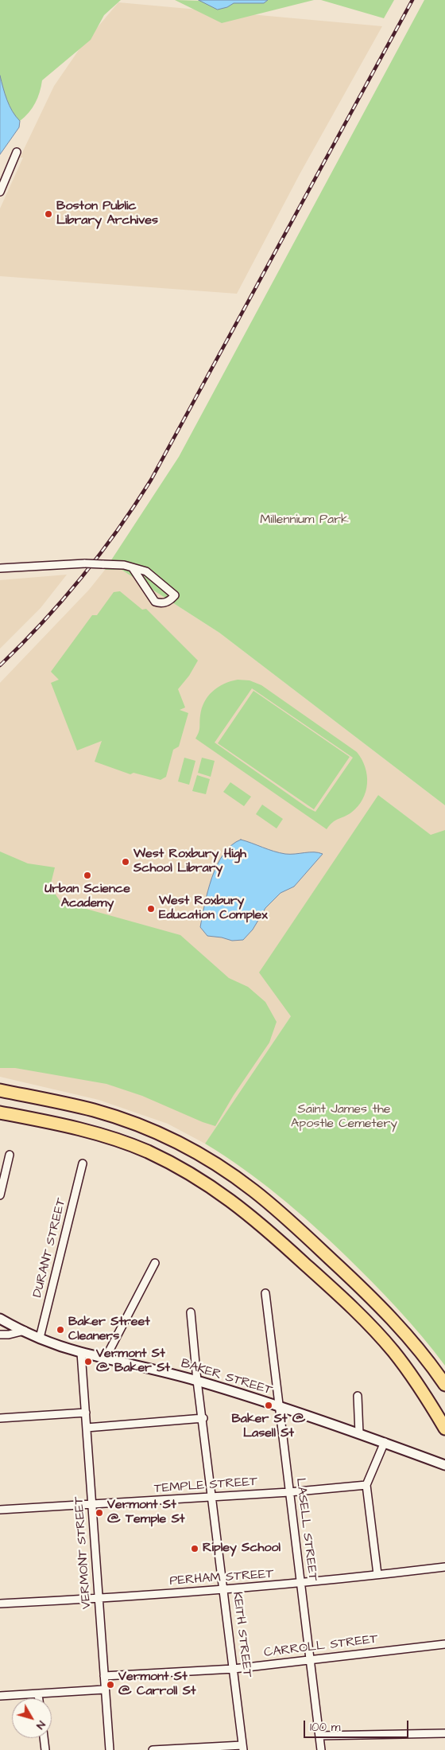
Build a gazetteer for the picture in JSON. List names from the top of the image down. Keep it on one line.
{"streets":{"street":["DURANT STREET","BAKER STREET","TEMPLE STREET","LASELL STREET","VERMONT STREET","PERHAM STREET","KEITH STREET","CARROLL STREET"]},"crossings":[["DURANT STREET","BAKER STREET"],["BAKER STREET","LASELL STREET"],["BAKER STREET","VERMONT STREET"],["BAKER STREET","KEITH STREET"],["TEMPLE STREET","LASELL STREET"],["TEMPLE STREET","VERMONT STREET"],["TEMPLE STREET","KEITH STREET"],["LASELL STREET","PERHAM STREET"],["LASELL STREET","CARROLL STREET"],["VERMONT STREET","PERHAM STREET"],["VERMONT STREET","CARROLL STREET"],["PERHAM STREET","KEITH STREET"],["KEITH STREET","CARROLL STREET"]],"parks":["Millennium Park","Saint James the Apostle Cemetery"],"places":["Boston Public Library Archives","West Roxbury High School Library","Urban Science Academy","West Roxbury Education Complex","Baker Street Cleaners","Vermont St @ Baker St","Baker St @ Lasell St","Vermont St @ Temple St","Ripley School","Vermont St @ Carroll St"],"scale_bar":"100 m","north":"bottom right"}
